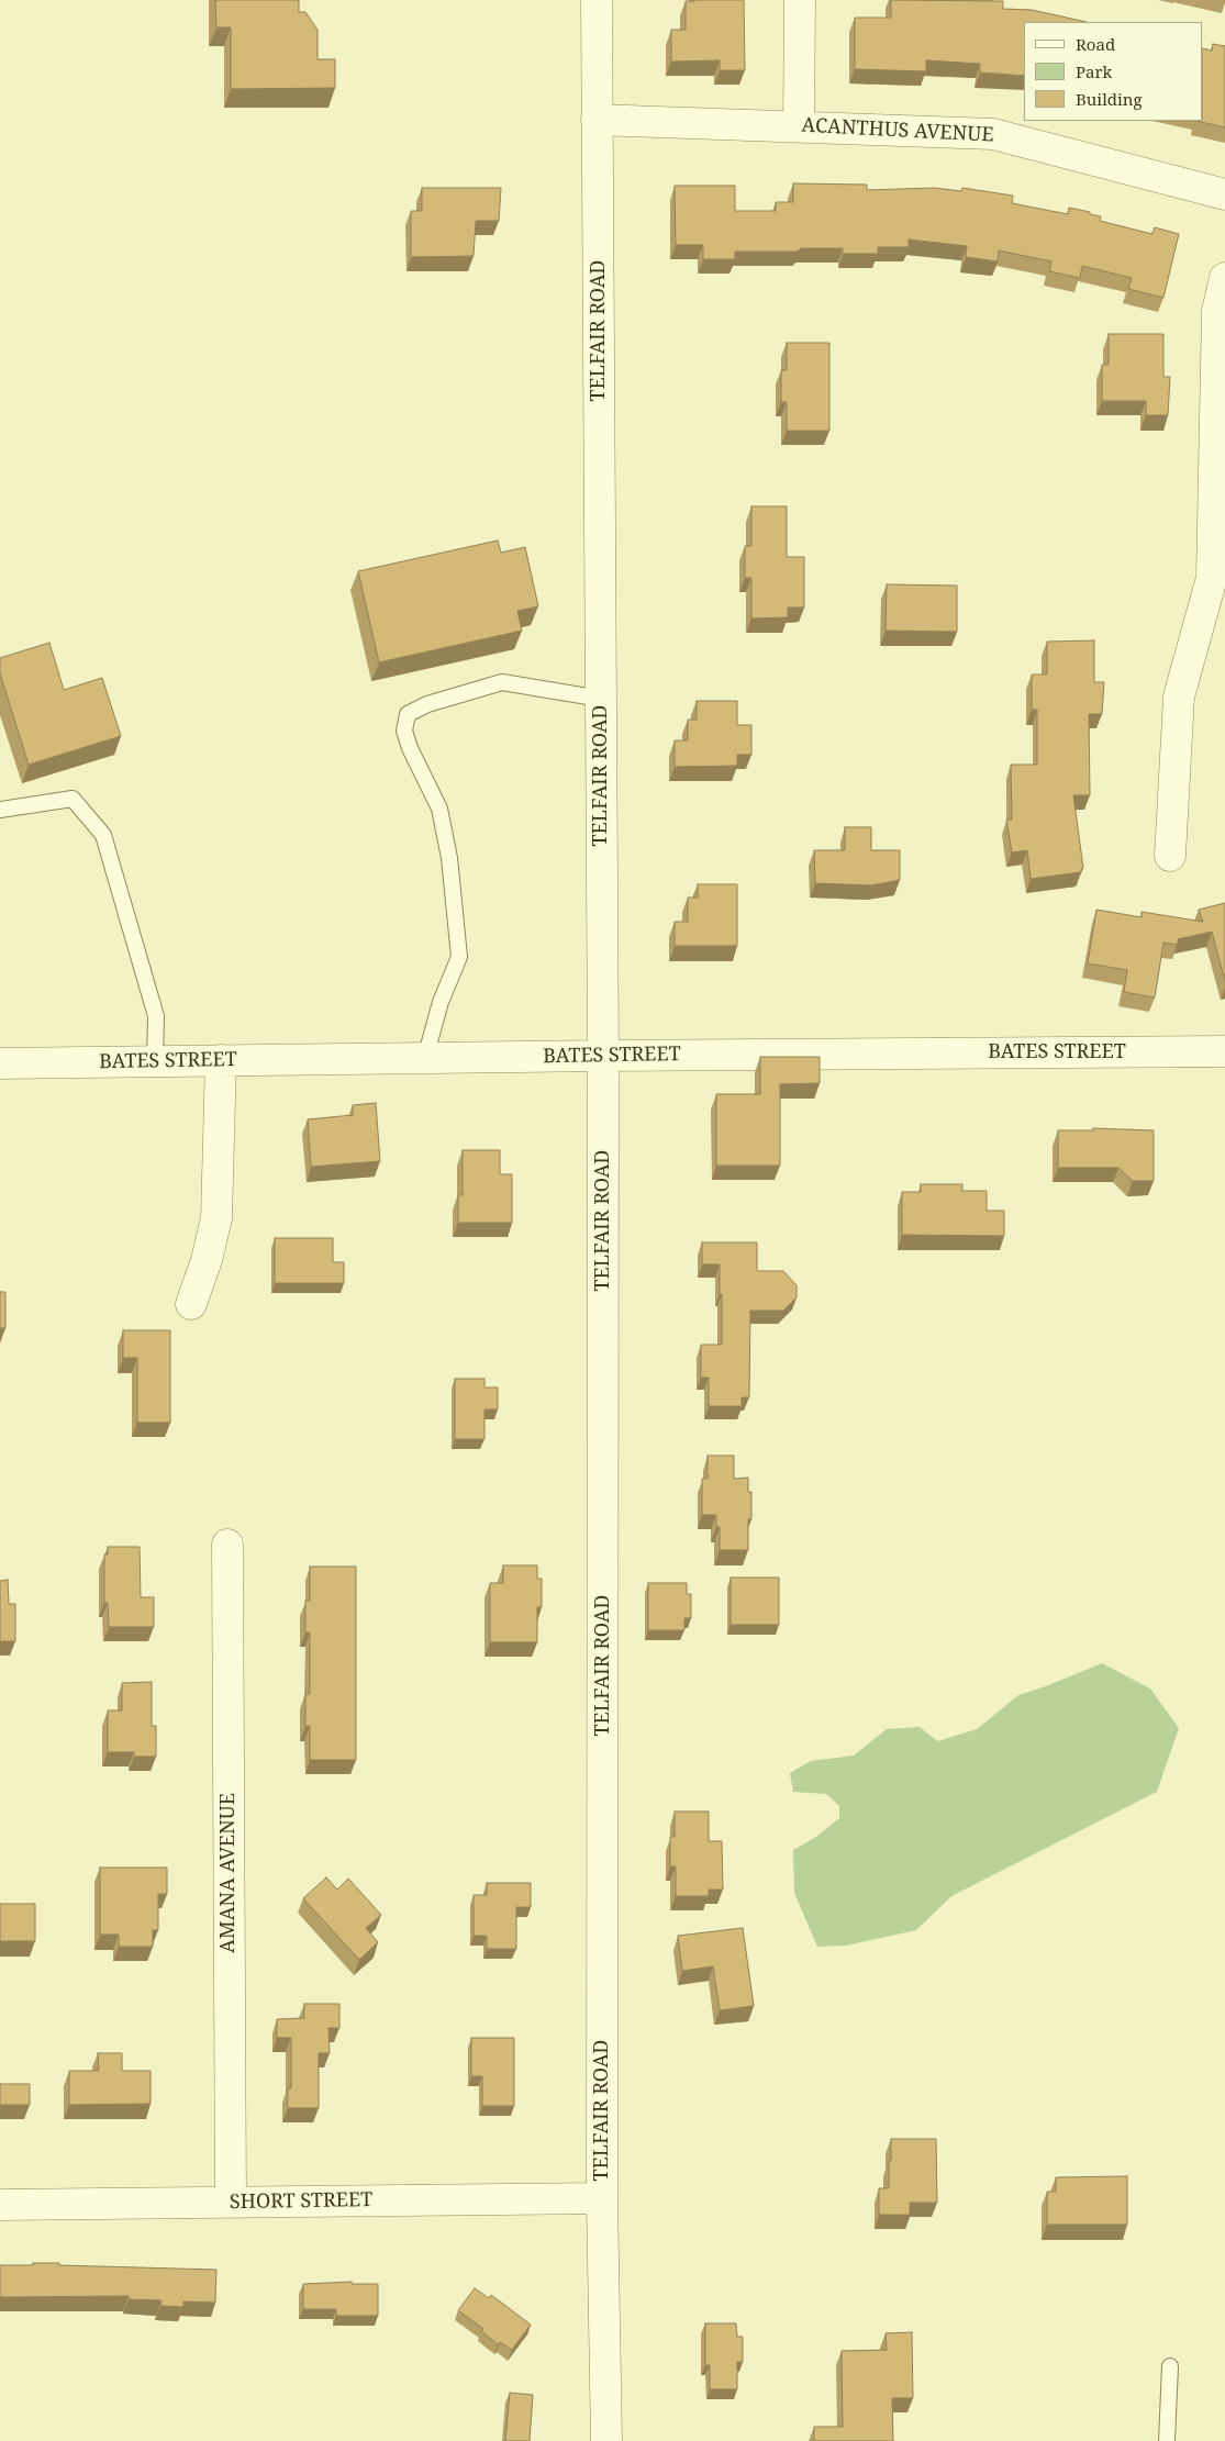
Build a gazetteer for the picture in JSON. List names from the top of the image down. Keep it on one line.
{"streets":{"street":["ACANTHUS AVENUE","TELFAIR ROAD","BATES STREET","AMANA AVENUE","SHORT STREET"]},"crossings":[["ACANTHUS AVENUE","TELFAIR ROAD"],["TELFAIR ROAD","BATES STREET"],["TELFAIR ROAD","SHORT STREET"],["AMANA AVENUE","SHORT STREET"]],"legend":["Road","Park","Building"]}
